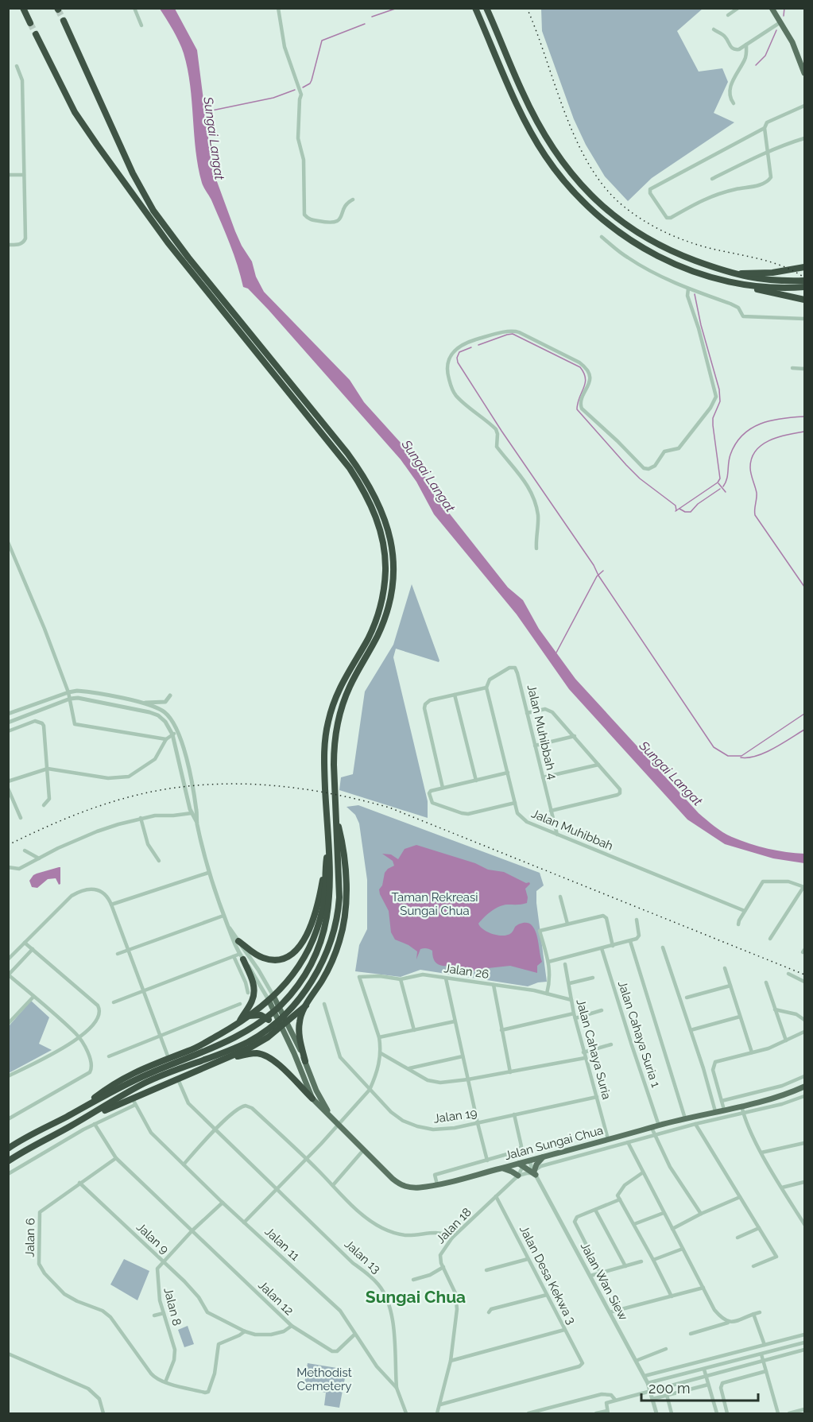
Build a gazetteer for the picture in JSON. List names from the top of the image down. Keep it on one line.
{"streets":{"main road":["Jalan Sungai Chua"],"street":["Jalan Muhibbah 4","Jalan Muhibbah","Jalan 26","Jalan Cahaya Suria 1","Jalan Cahaya Suria","Jalan 19","Jalan 18","Jalan 6","Jalan 9","Jalan 11","Jalan 13","Jalan Desa Kekwa 3","Jalan Wan Siew","Jalan 12","Jalan 8"]},"crossings":[["Jalan Muhibbah 4","Jalan Muhibbah"],["Jalan 26","Jalan Cahaya Suria"],["Jalan Cahaya Suria 1","Jalan Sungai Chua"],["Jalan Cahaya Suria","Jalan 19"],["Jalan Cahaya Suria","Jalan Sungai Chua"],["Jalan 18","Jalan Desa Kekwa 3"],["Jalan 6","Jalan 9"],["Jalan 6","Jalan 12"],["Jalan 6","Jalan 8"],["Jalan 9","Jalan 8"],["Jalan 11","Jalan 13"],["Jalan 11","Jalan 12"],["Jalan 11","Jalan 8"],["Jalan 12","Jalan 8"]],"districts":["Sungai Chua"],"water":["Sungai Langat"],"parks":["Taman Rekreasi Sungai Chua","Methodist Cemetery"],"scale_bar":"200 m"}
